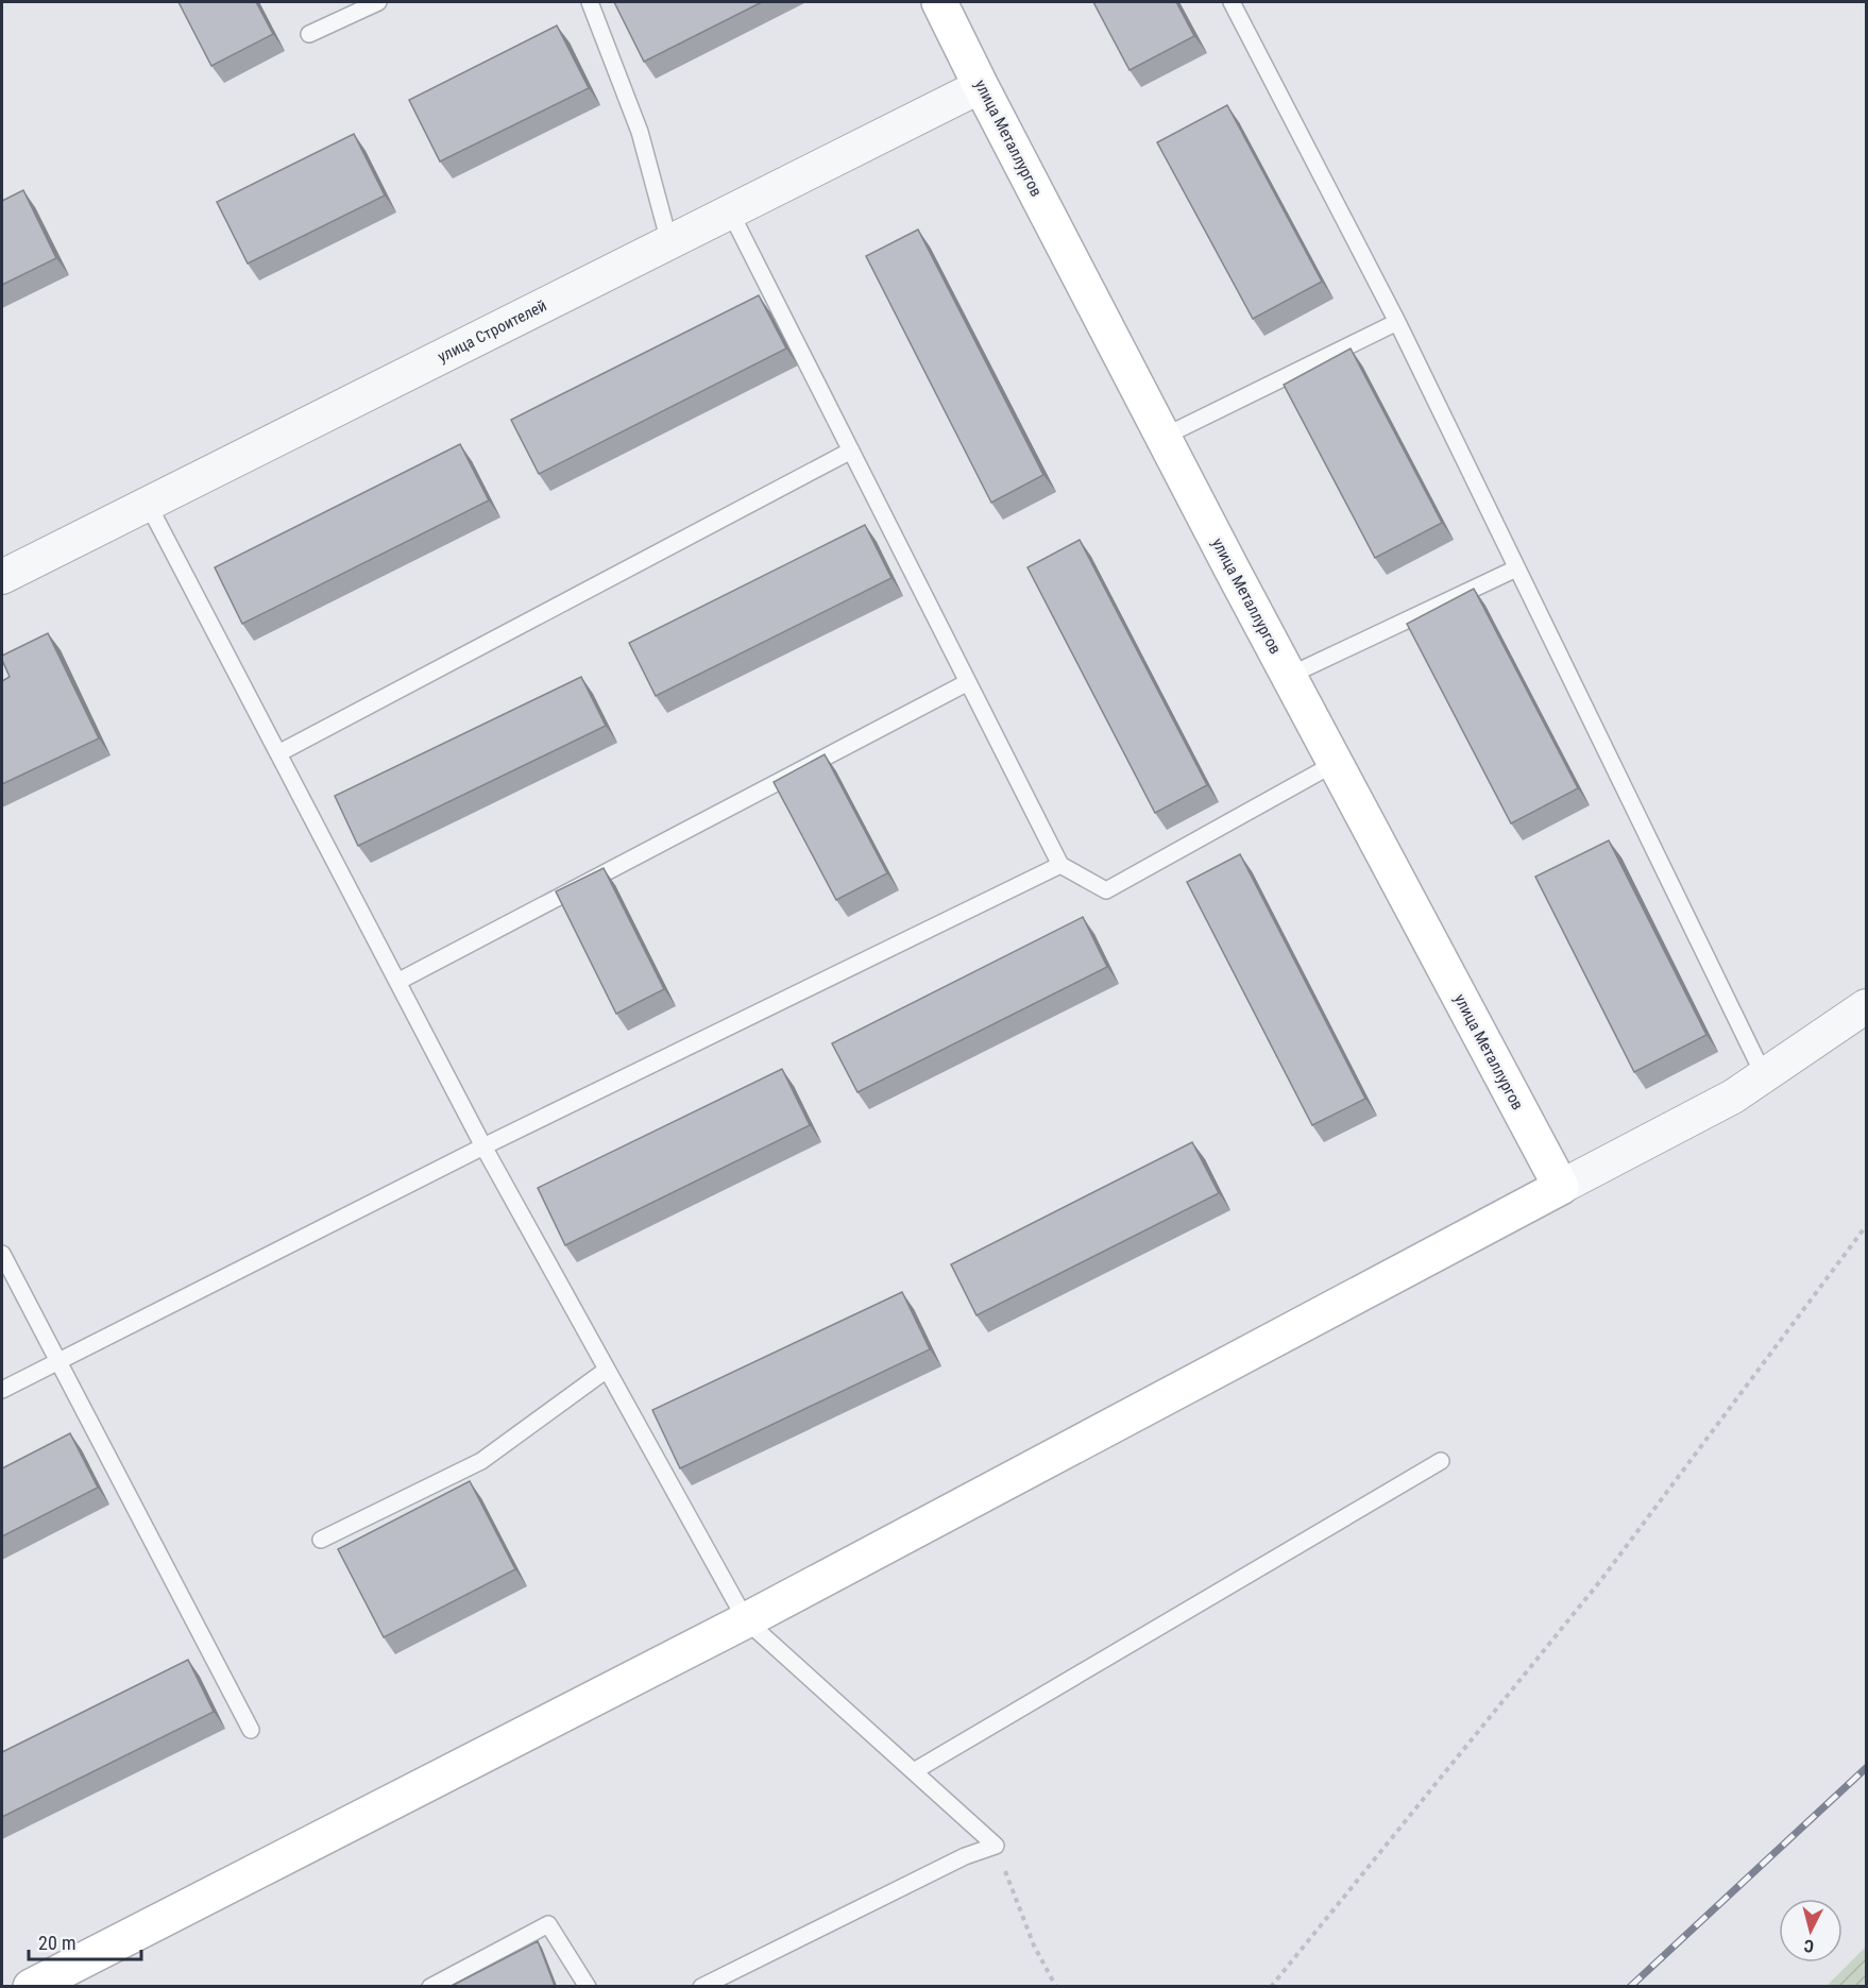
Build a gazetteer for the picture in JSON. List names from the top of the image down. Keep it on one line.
{"streets":{"main road":["улица Металлургов"],"street":["улица Строителей"]},"crossings":[["улица Металлургов","улица Строителей"]],"scale_bar":"20 m","north":"bottom"}
